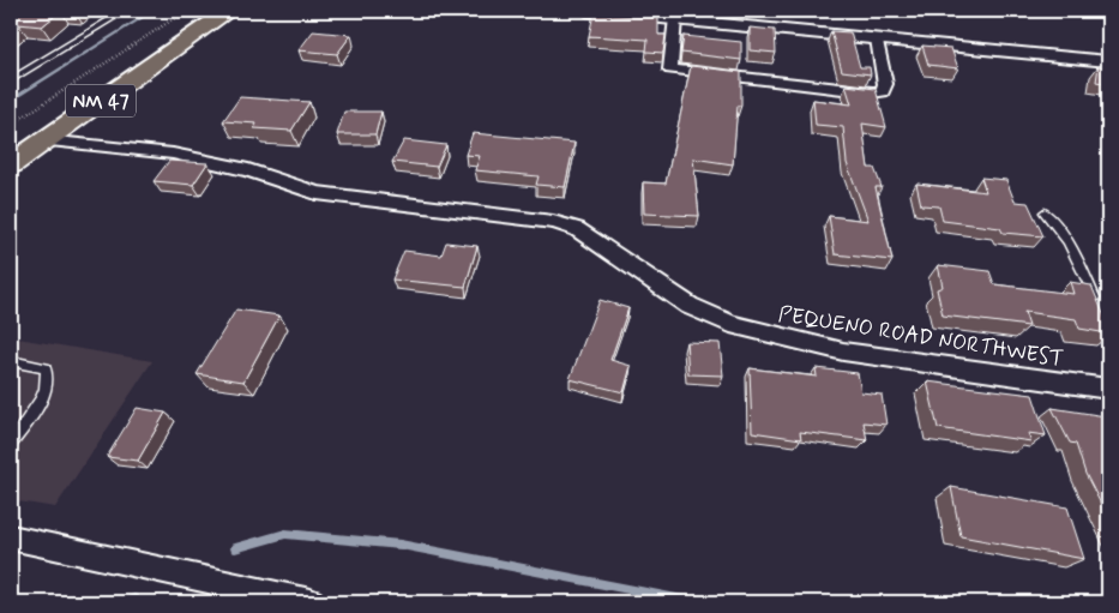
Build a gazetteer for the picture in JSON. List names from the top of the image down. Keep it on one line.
{"streets":{"main road":["NM 47"],"street":["PEQUENO ROAD NORTHWEST"]},"crossings":[["NM 47","PEQUENO ROAD NORTHWEST"]]}
